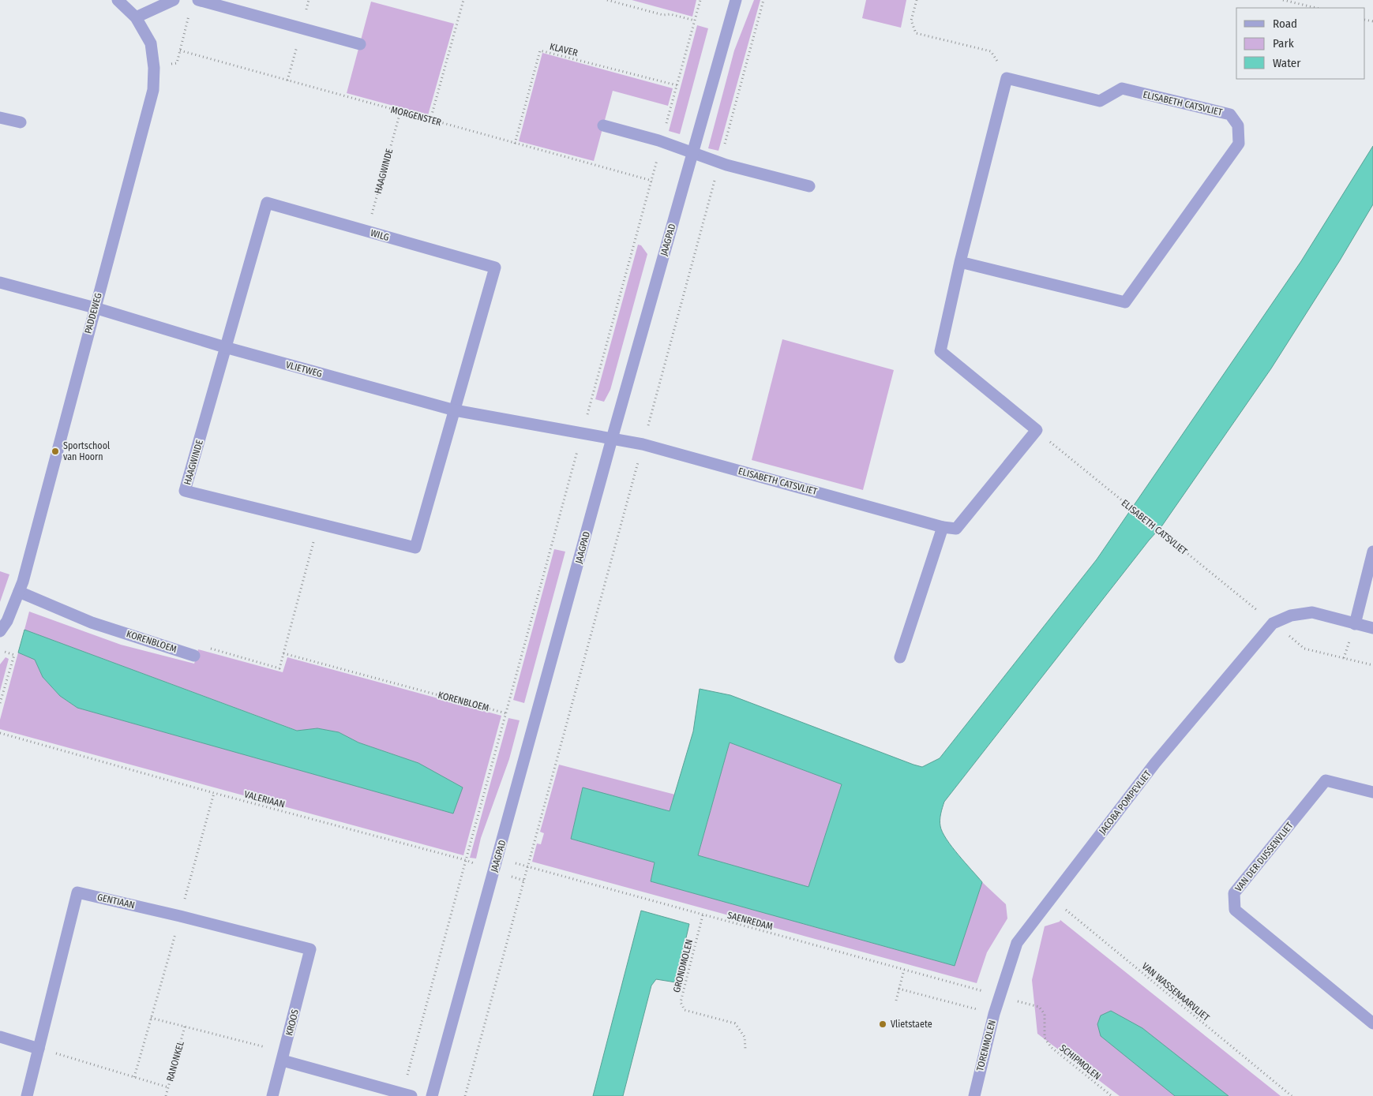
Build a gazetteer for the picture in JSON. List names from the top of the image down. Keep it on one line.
{"streets":{"street":["ELISABETH CATSVLIET","HAAGWINDE","WILG","JAAGPAD","PADDEWEG","VLIETWEG","KORENBLOEM","JACOBA POMPEVLIET","VAN DER DUSSENVLIET","GENTIAAN","KROOS","TORENMOLEN"],"path":["KLAVER","MORGENSTER","VALERIAAN","SAENREDAM","GRONDMOLEN","VAN WASSENAARVLIET","RANONKEL","SCHIPMOLEN"]},"crossings":[["KLAVER","MORGENSTER"],["ELISABETH CATSVLIET","JAAGPAD"],["ELISABETH CATSVLIET","VLIETWEG"],["ELISABETH CATSVLIET","JACOBA POMPEVLIET"],["MORGENSTER","HAAGWINDE"],["HAAGWINDE","WILG"],["HAAGWINDE","VLIETWEG"],["WILG","VLIETWEG"],["JAAGPAD","VLIETWEG"],["JAAGPAD","VALERIAAN"],["JAAGPAD","SAENREDAM"],["PADDEWEG","VLIETWEG"],["PADDEWEG","KORENBLOEM"],["JACOBA POMPEVLIET","SAENREDAM"],["JACOBA POMPEVLIET","VAN WASSENAARVLIET"],["JACOBA POMPEVLIET","TORENMOLEN"],["JACOBA POMPEVLIET","SCHIPMOLEN"],["GENTIAAN","KROOS"],["SAENREDAM","GRONDMOLEN"],["SAENREDAM","TORENMOLEN"],["SAENREDAM","SCHIPMOLEN"],["TORENMOLEN","SCHIPMOLEN"]],"places":["Sportschool van Hoorn","Vlietstaete"],"legend":["Road","Park","Water"]}
